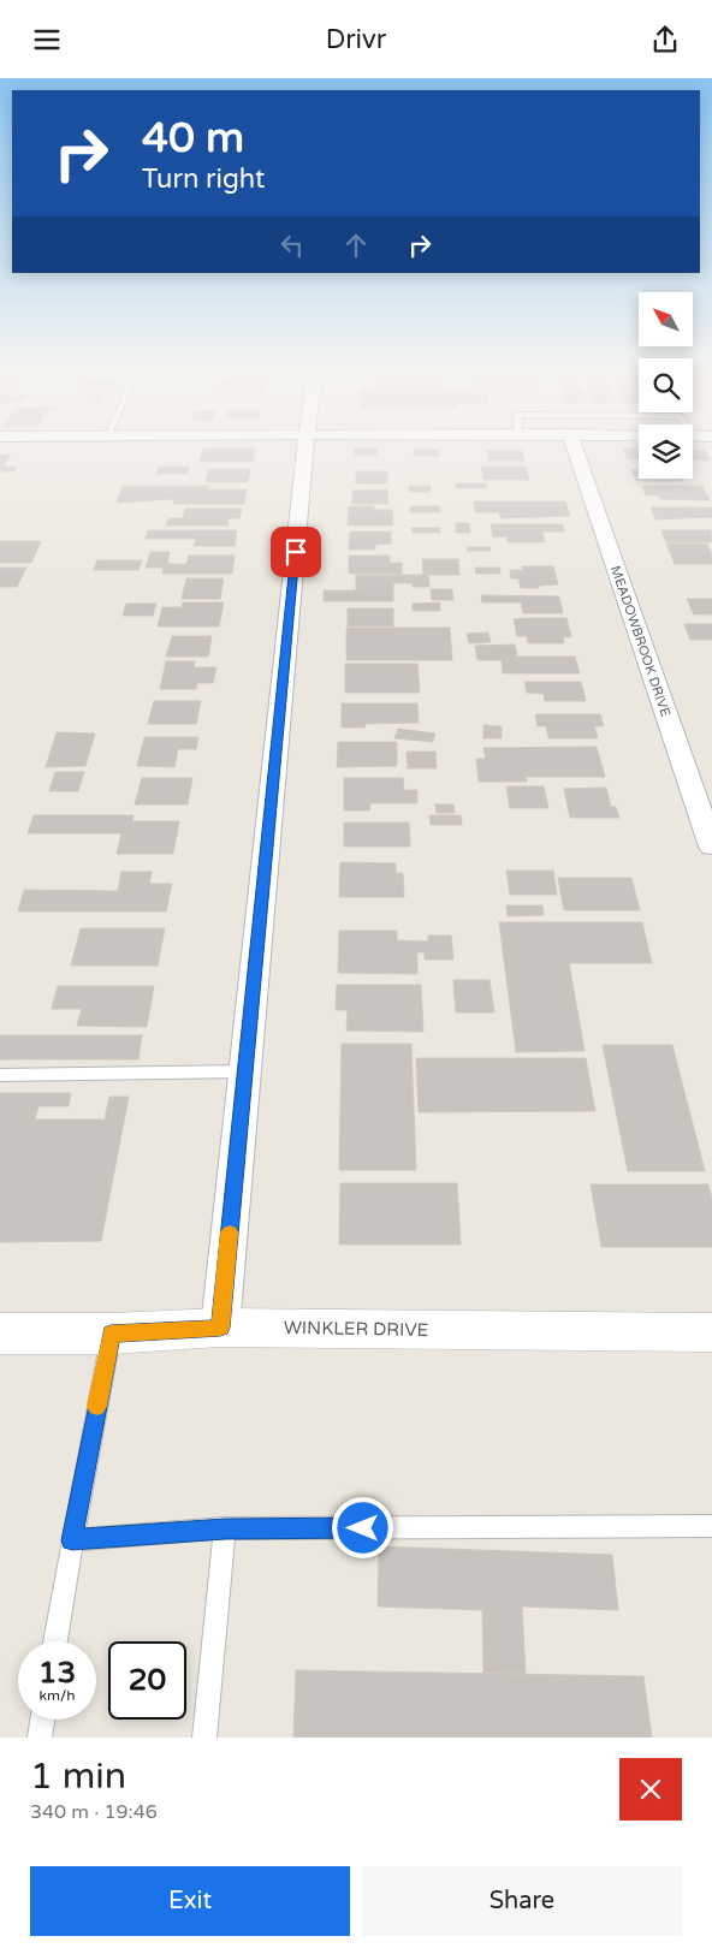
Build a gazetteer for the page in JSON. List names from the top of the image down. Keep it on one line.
{"streets":{"street":["MEADOWBROOK DRIVE","WINKLER DRIVE"]},"north":"top left","page":{"header":"Drivr","turn":["40 m","Turn right"],"speed":"13 km/h","limit":"20","heading":["1 min","340 m · 19:46"],"buttons":["Exit","Share"]}}
